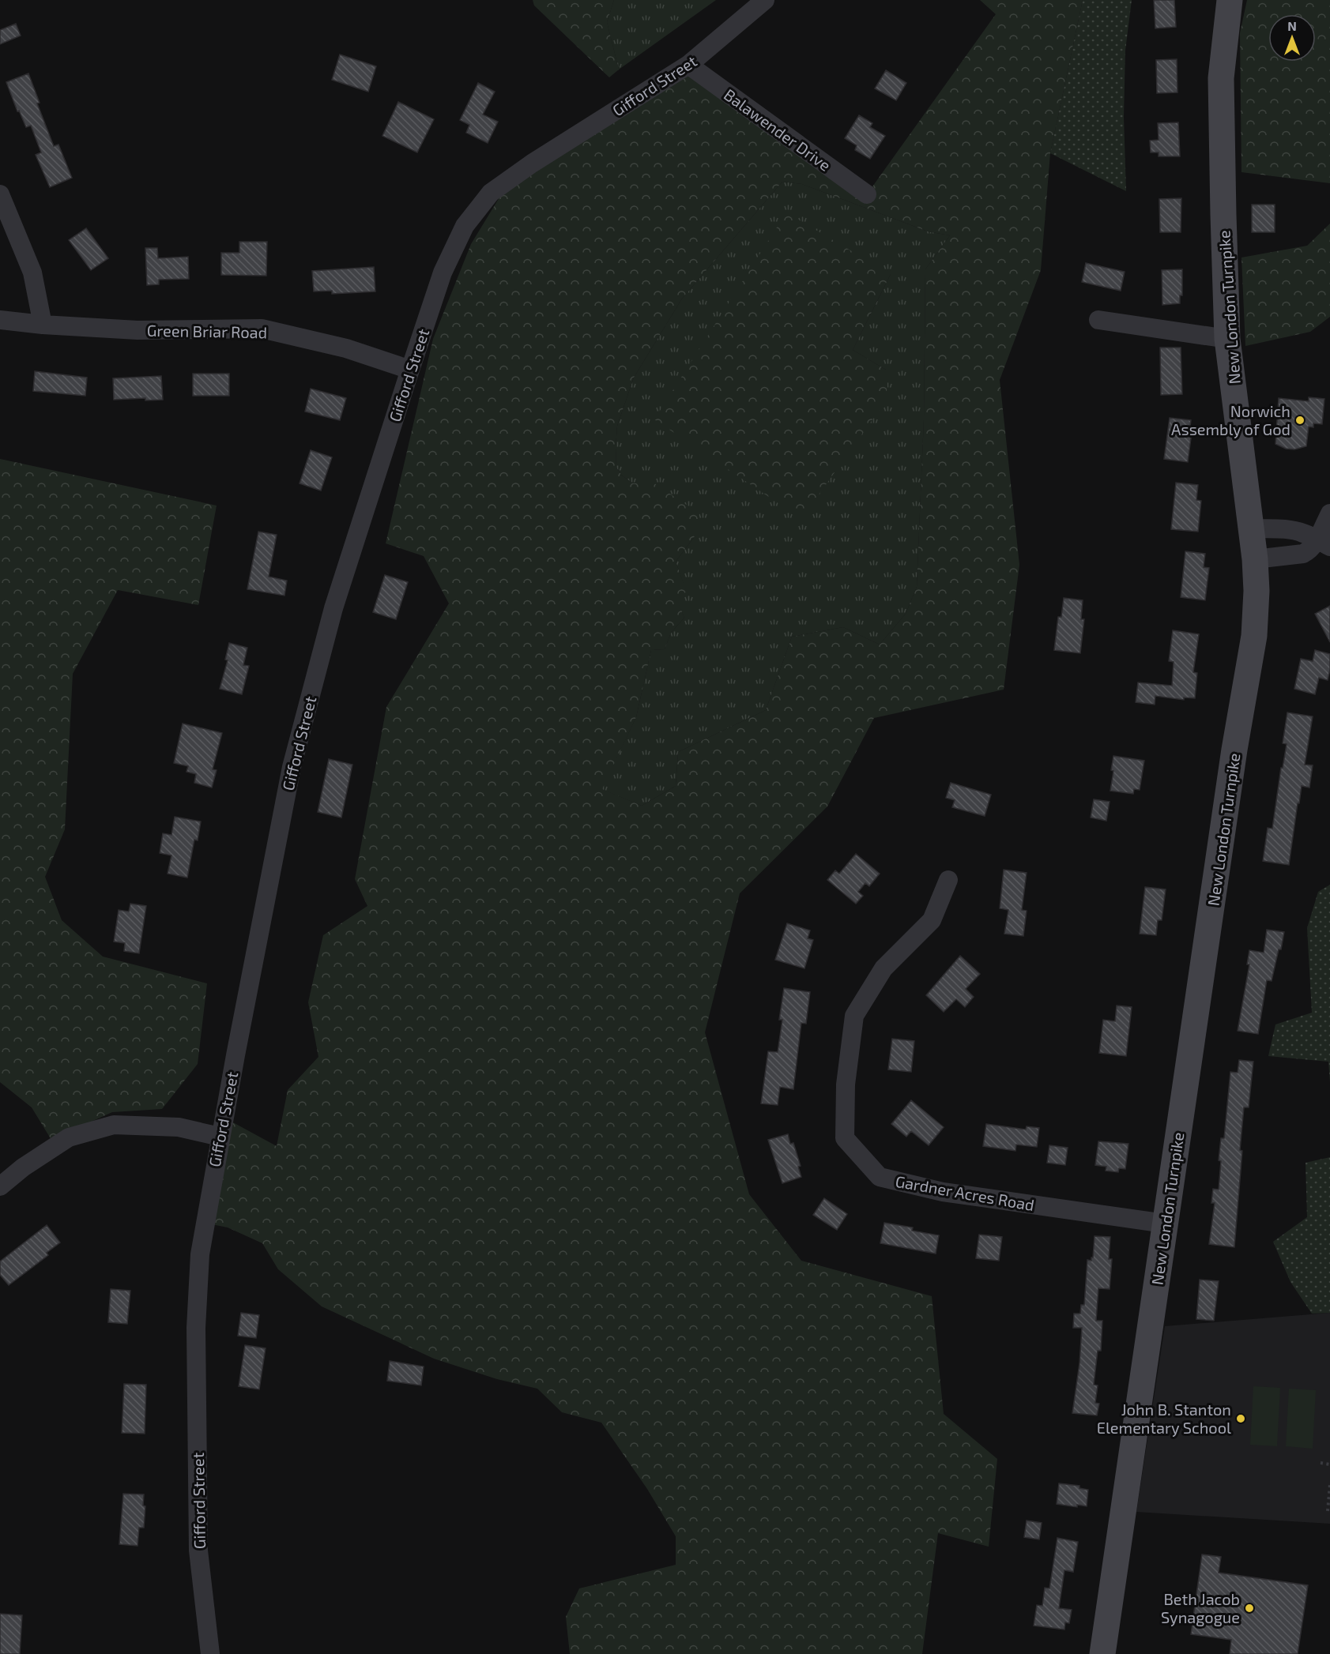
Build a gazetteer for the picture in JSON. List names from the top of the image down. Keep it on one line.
{"streets":{"main road":["New London Turnpike"],"street":["Gifford Street","Balawender Drive","Green Briar Road","Gardner Acres Road"]},"crossings":[["Gifford Street","Balawender Drive"],["Gifford Street","Green Briar Road"],["New London Turnpike","Gardner Acres Road"]],"places":["Norwich Assembly of God","John B. Stanton Elementary School","Beth Jacob Synagogue"],"north":"top"}
